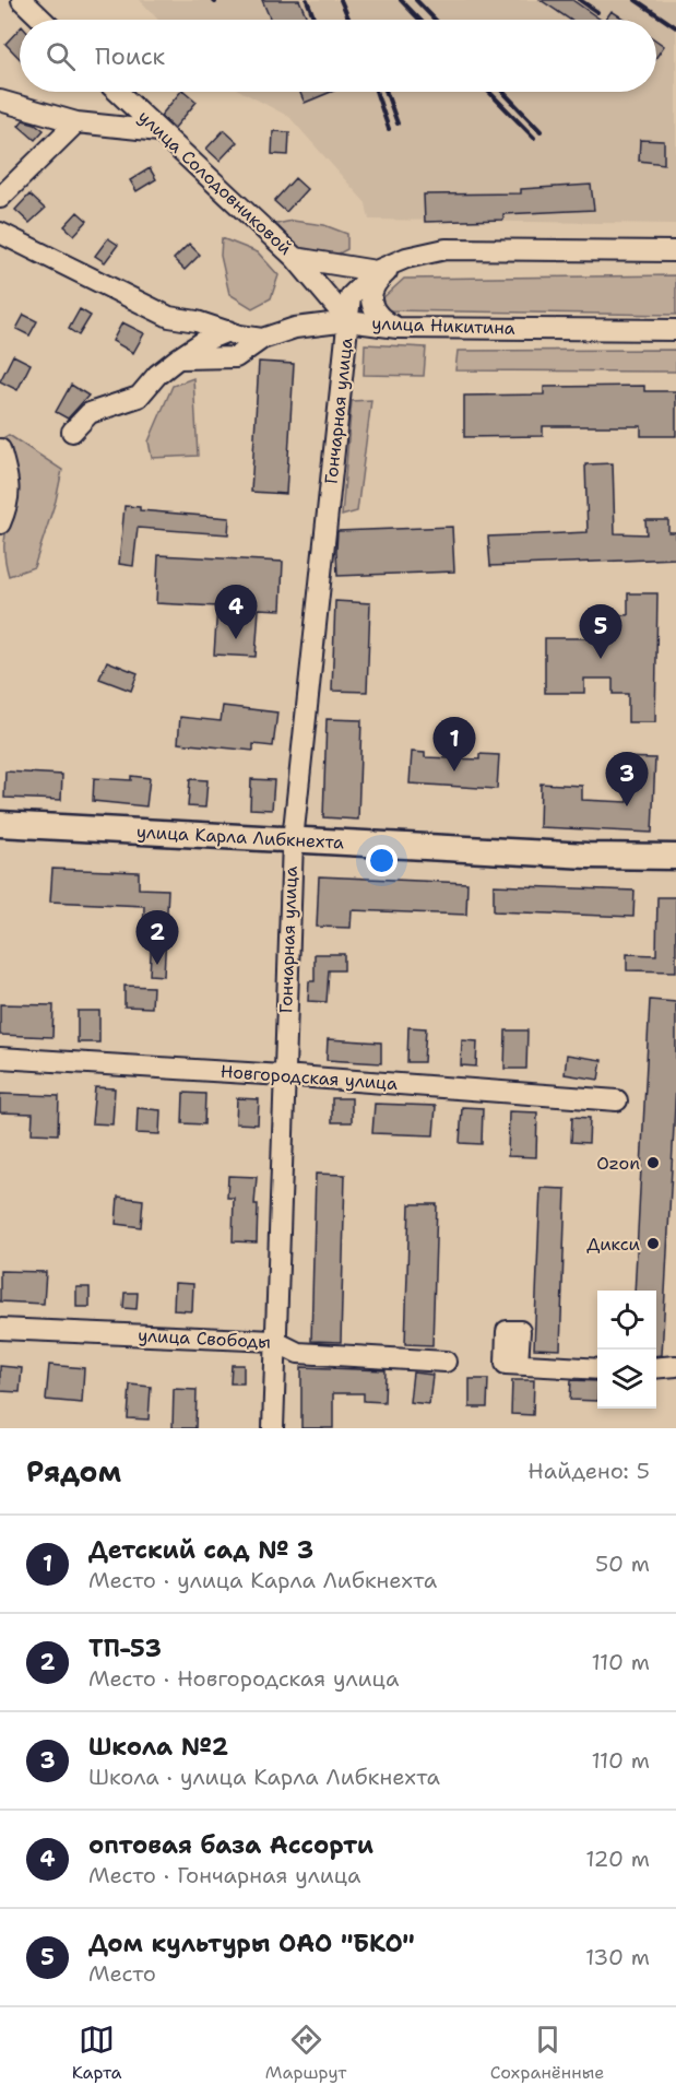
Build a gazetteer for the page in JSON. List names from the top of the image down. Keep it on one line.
{"streets":{"main road":["улица Карла Либкнехта"],"street":["улица Солодовниковой","улица Никитина","Гончарная улица","Новгородская улица","улица Свободы"]},"crossings":[["улица Солодовниковой","улица Никитина"],["улица Солодовниковой","Гончарная улица"],["улица Никитина","Гончарная улица"],["Гончарная улица","улица Карла Либкнехта"],["Гончарная улица","Новгородская улица"],["Гончарная улица","улица Свободы"]],"places":["Ozon","Дикси"],"page":{"search":"Поиск","pins":["4","5","1","3","2"],"heading":["Рядом","Найдено: 5"],"list":[{"mark":"1","name":"Детский сад № 3","note":"Место · улица Карла Либкнехта","value":"50 m"},{"mark":"2","name":"ТП-53","note":"Место · Новгородская улица","value":"110 m"},{"mark":"3","name":"Школа №2","note":"Школа · улица Карла Либкнехта","value":"110 m"},{"mark":"4","name":"оптовая база Ассорти","note":"Место · Гончарная улица","value":"120 m"},{"mark":"5","name":"Дом культуры ОАО \"БКО\"","note":"Место","value":"130 m"}],"nav":["Карта","Маршрут","Сохранённые"]}}
